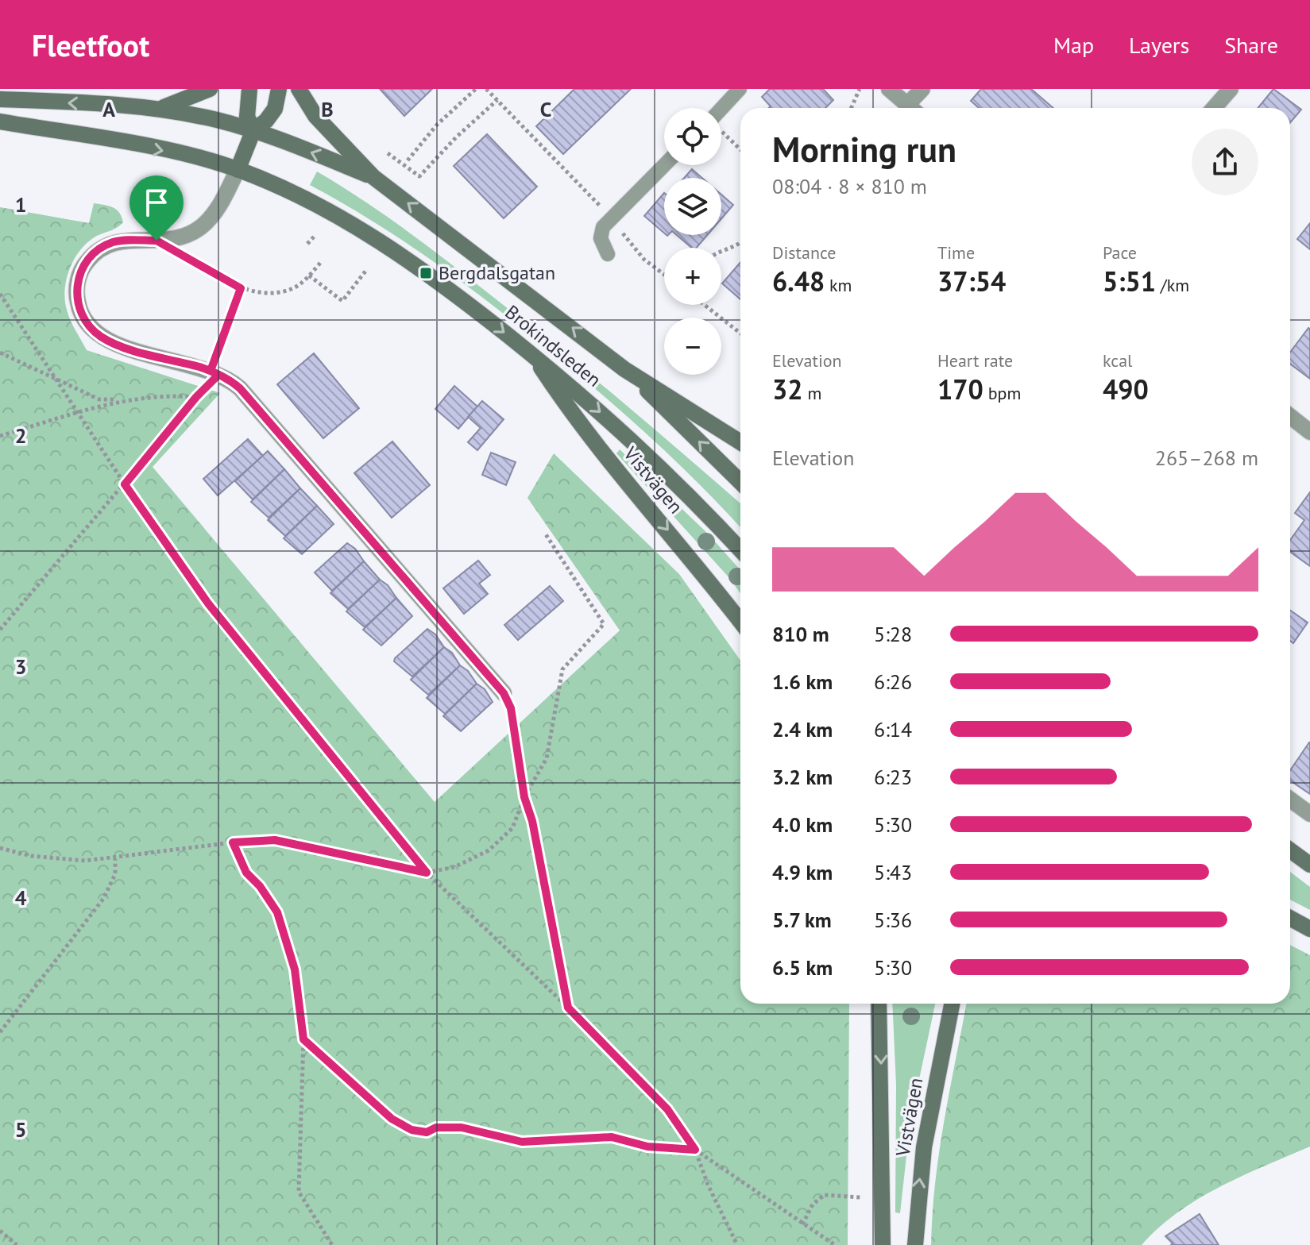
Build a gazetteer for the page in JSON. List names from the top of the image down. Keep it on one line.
{"streets":{"main road":["Brokindsleden","Vistvägen"]},"crossings":[["Brokindsleden","Vistvägen"]],"places":{"transit":["Bergdalsgatan"]},"page":{"header":"Fleetfoot","nav":["Map","Layers","Share"],"map_buttons":["+","−"],"heading":["Morning run","08:04 · 8 × 810 m"],"stats":[["Distance","6.48 km"],["Time","37:54"],["Pace","5:51 /km"],["Elevation","32 m"],["Heart rate","170 bpm"],["kcal","490"]],"chart":["Elevation","265–268 m"],"list":[{"name":"810 m","note":"5:28"},{"name":"1.6 km","note":"6:26"},{"name":"2.4 km","note":"6:14"},{"name":"3.2 km","note":"6:23"},{"name":"4.0 km","note":"5:30"},{"name":"4.9 km","note":"5:43"},{"name":"5.7 km","note":"5:36"},{"name":"6.5 km","note":"5:30"}]},"grid":{"columns":["A","B","C"],"rows":["1","2","3","4","5"]}}
